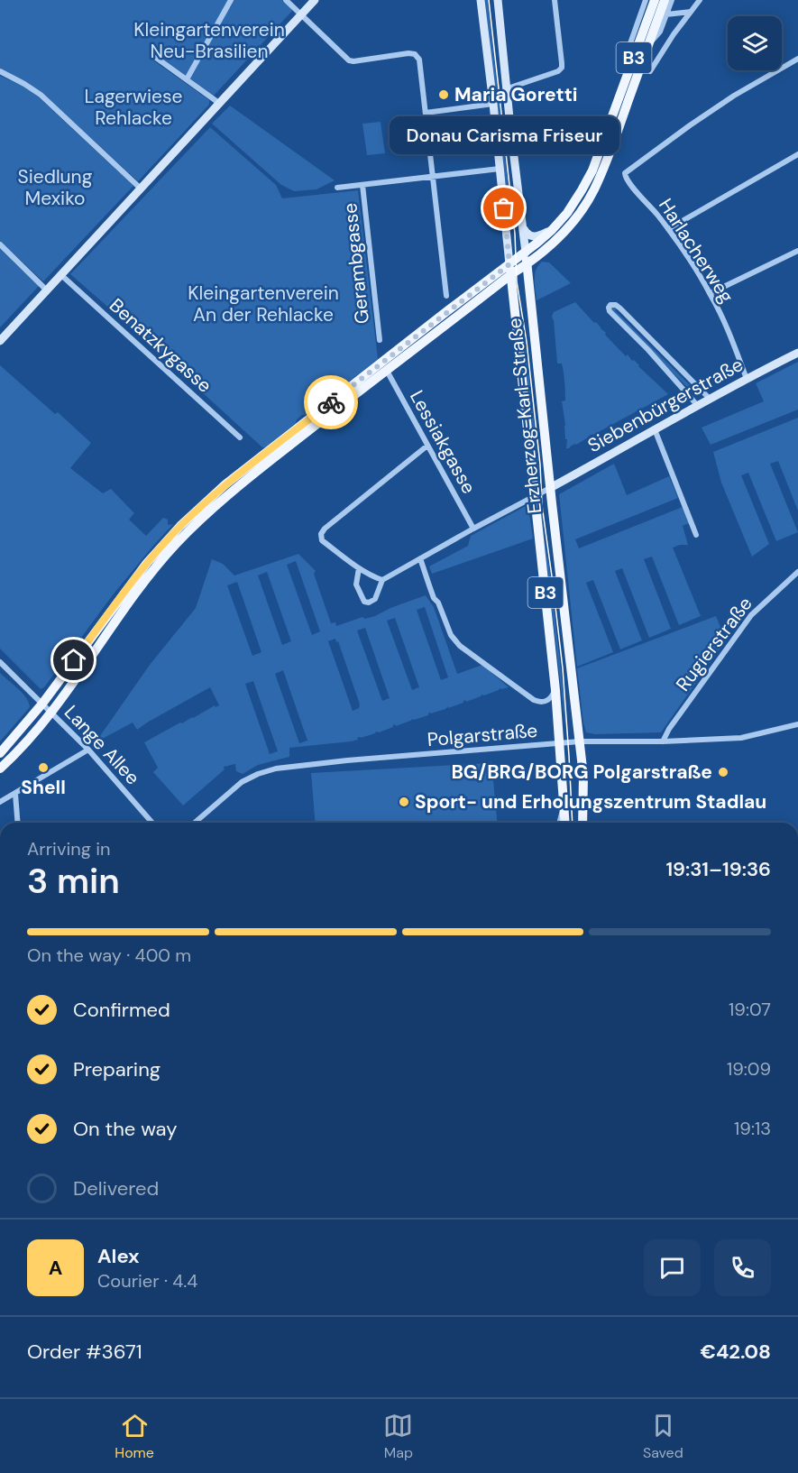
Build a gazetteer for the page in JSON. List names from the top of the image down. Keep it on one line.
{"streets":{"main road":["B3","Erzherzog-Karl-Straße"],"street":["Harlacherweg","Gerambgasse","Benatzkygasse","Siebenbürgerstraße","Lessiakgasse","Rugierstraße","Polgarstraße","Lange Allee"]},"crossings":[["B3","Erzherzog-Karl-Straße"],["Harlacherweg","Siebenbürgerstraße"],["Siebenbürgerstraße","Erzherzog-Karl-Straße"],["Erzherzog-Karl-Straße","Polgarstraße"],["Rugierstraße","Polgarstraße"]],"parks":["Kleingartenverein Neu-Brasilien","Lagerwiese Rehlacke","Siedlung Mexiko","Kleingartenverein An der Rehlacke"],"places":["Maria Goretti","Donau Carisma Friseur","Shell","BG/BRG/BORG Polgarstraße","Sport- und Erholungszentrum Stadlau"],"page":{"bubble":"Donau Carisma Friseur","heading":["3 min","Arriving in","19:31–19:36"],"panel":["Alex","Courier · 4.4","Order #3671","€42.08"],"bar":"On the way · 400 m","list":[["Confirmed","19:07"],["Preparing","19:09"],["On the way","19:13"],"Delivered"],"round":"A","tabs":["Home","Map","Saved"]}}
